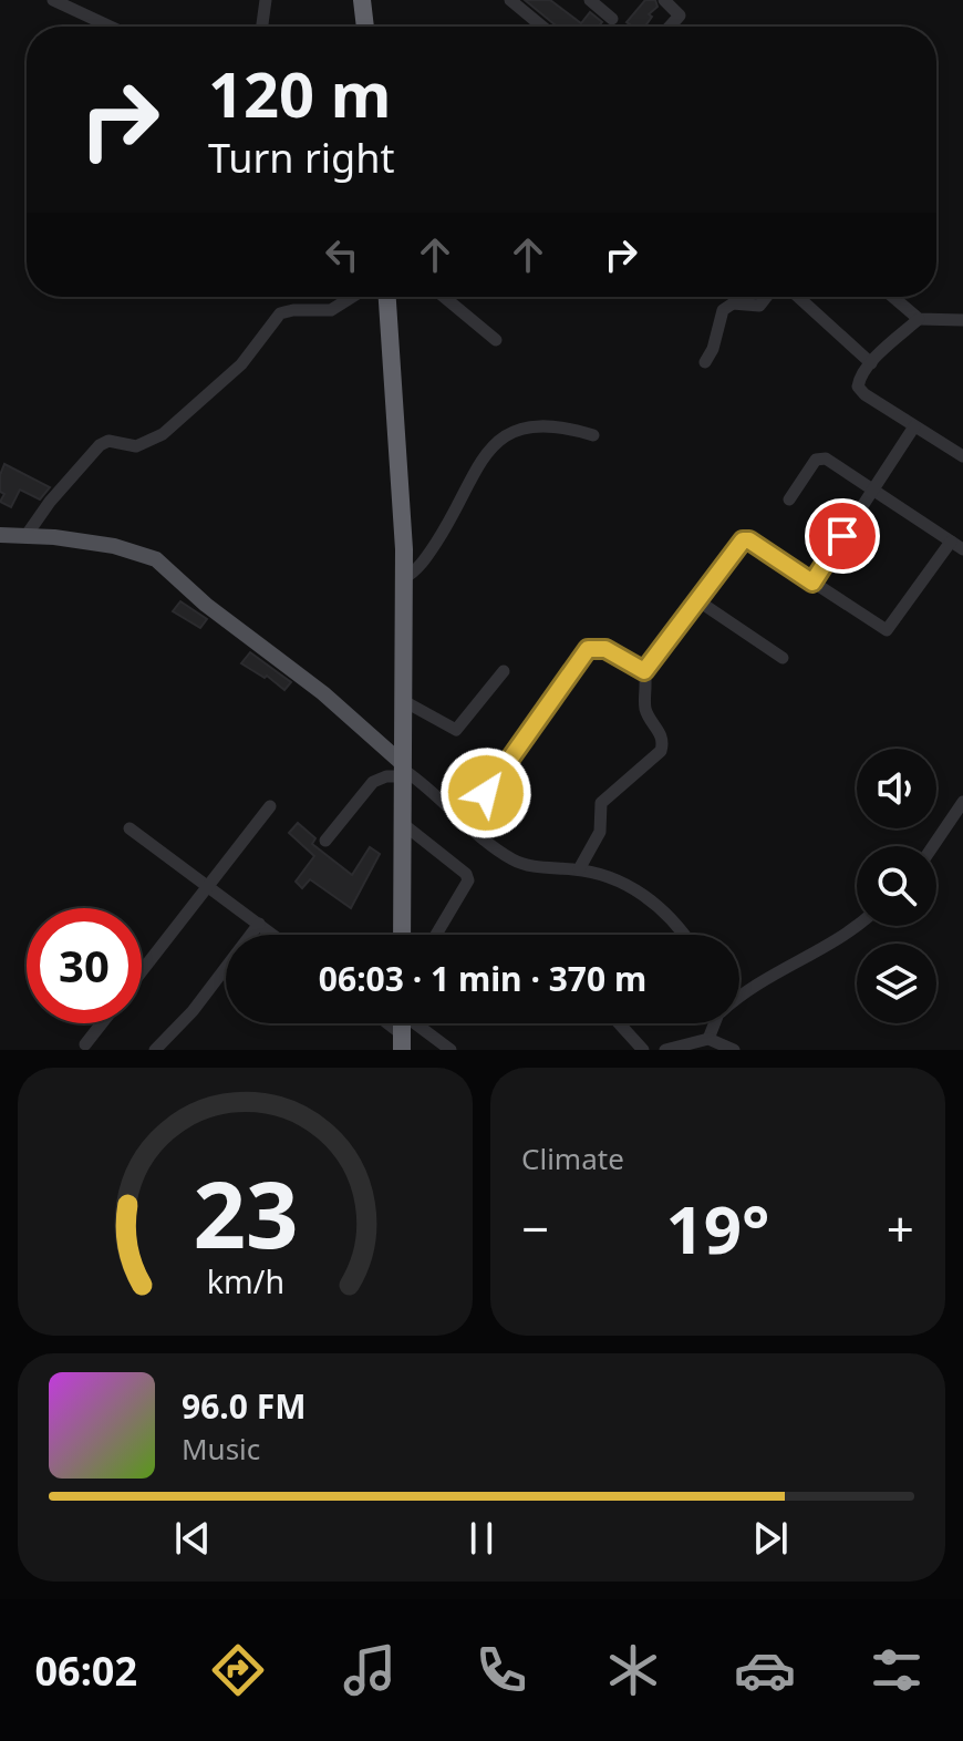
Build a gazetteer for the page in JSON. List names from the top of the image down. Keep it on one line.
{"page":{"turn":["120 m","Turn right"],"limit":"30","trip":"06:03 · 1 min · 370 m","tile":"Climate","heat":["−","19°","+"],"song":["96.0 FM","Music"],"tabs":"06:02","gauge":["23","km/h"]}}
